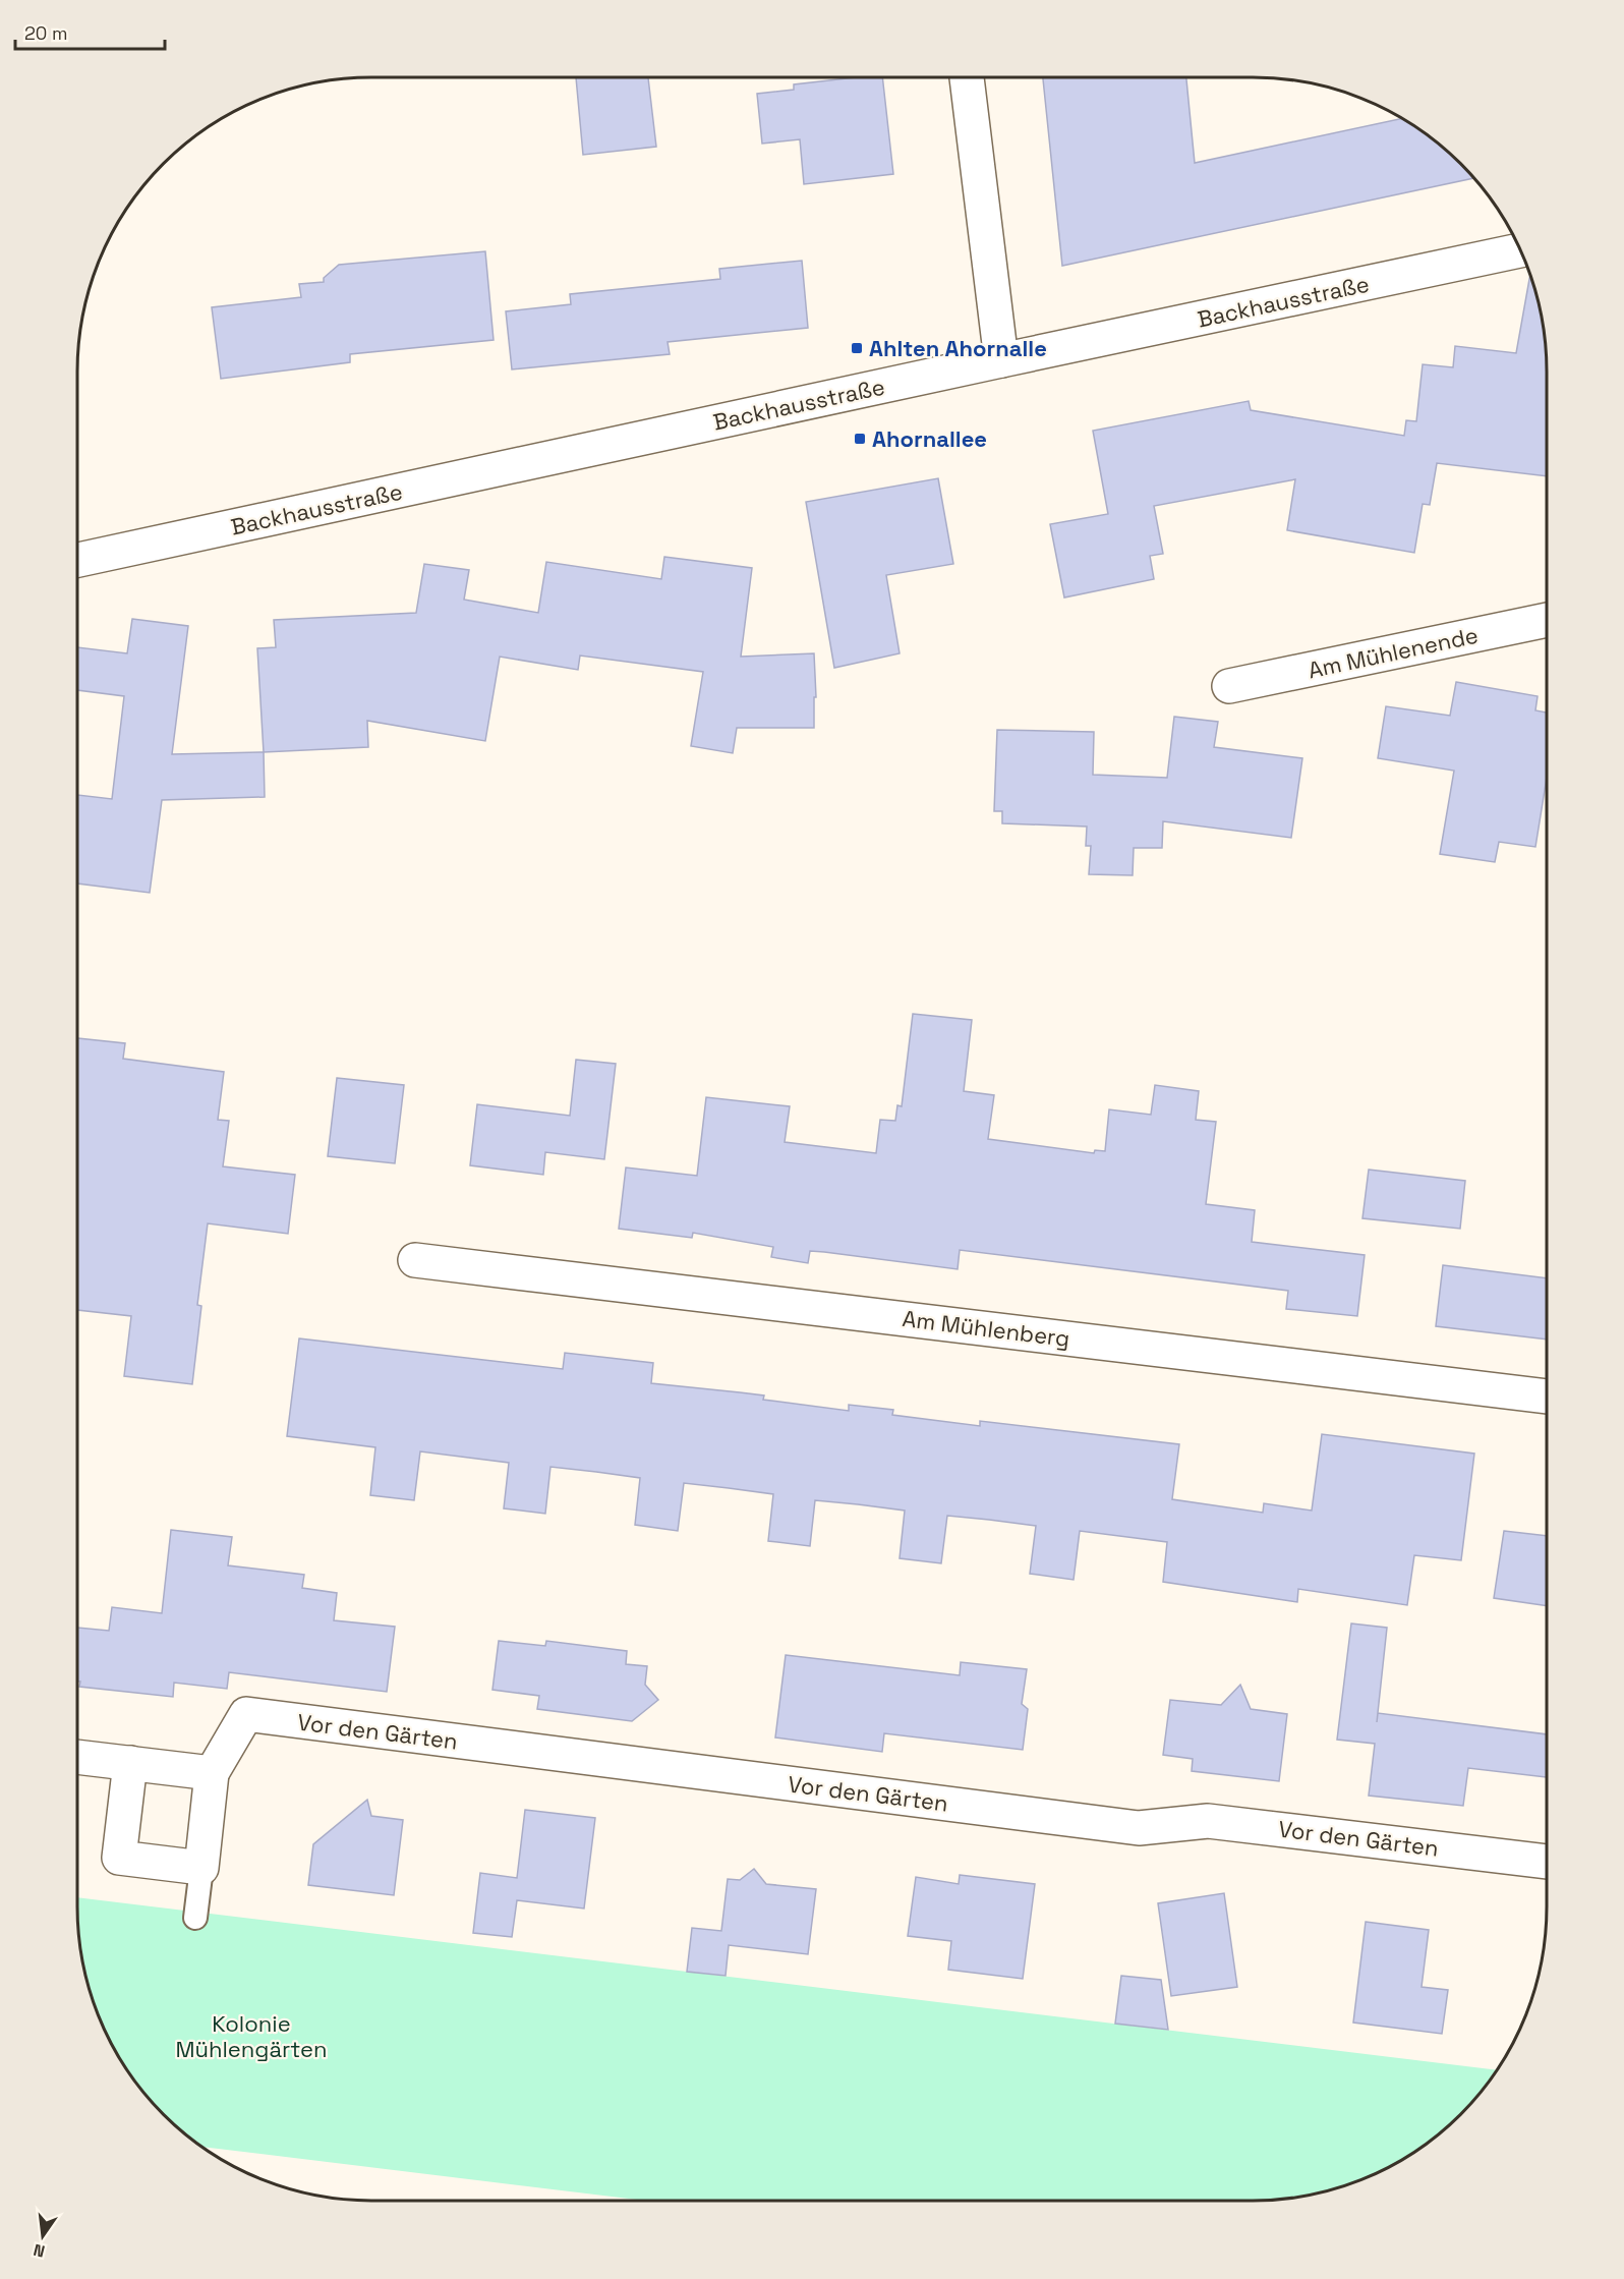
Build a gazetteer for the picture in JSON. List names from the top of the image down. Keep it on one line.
{"streets":{"street":["Backhausstraße","Am Mühlenende","Am Mühlenberg","Vor den Gärten"]},"parks":["Kolonie Mühlengärten"],"places":{"transit":["Ahlten Ahornalle","Ahornallee"]},"scale_bar":"20 m","north":"bottom"}
